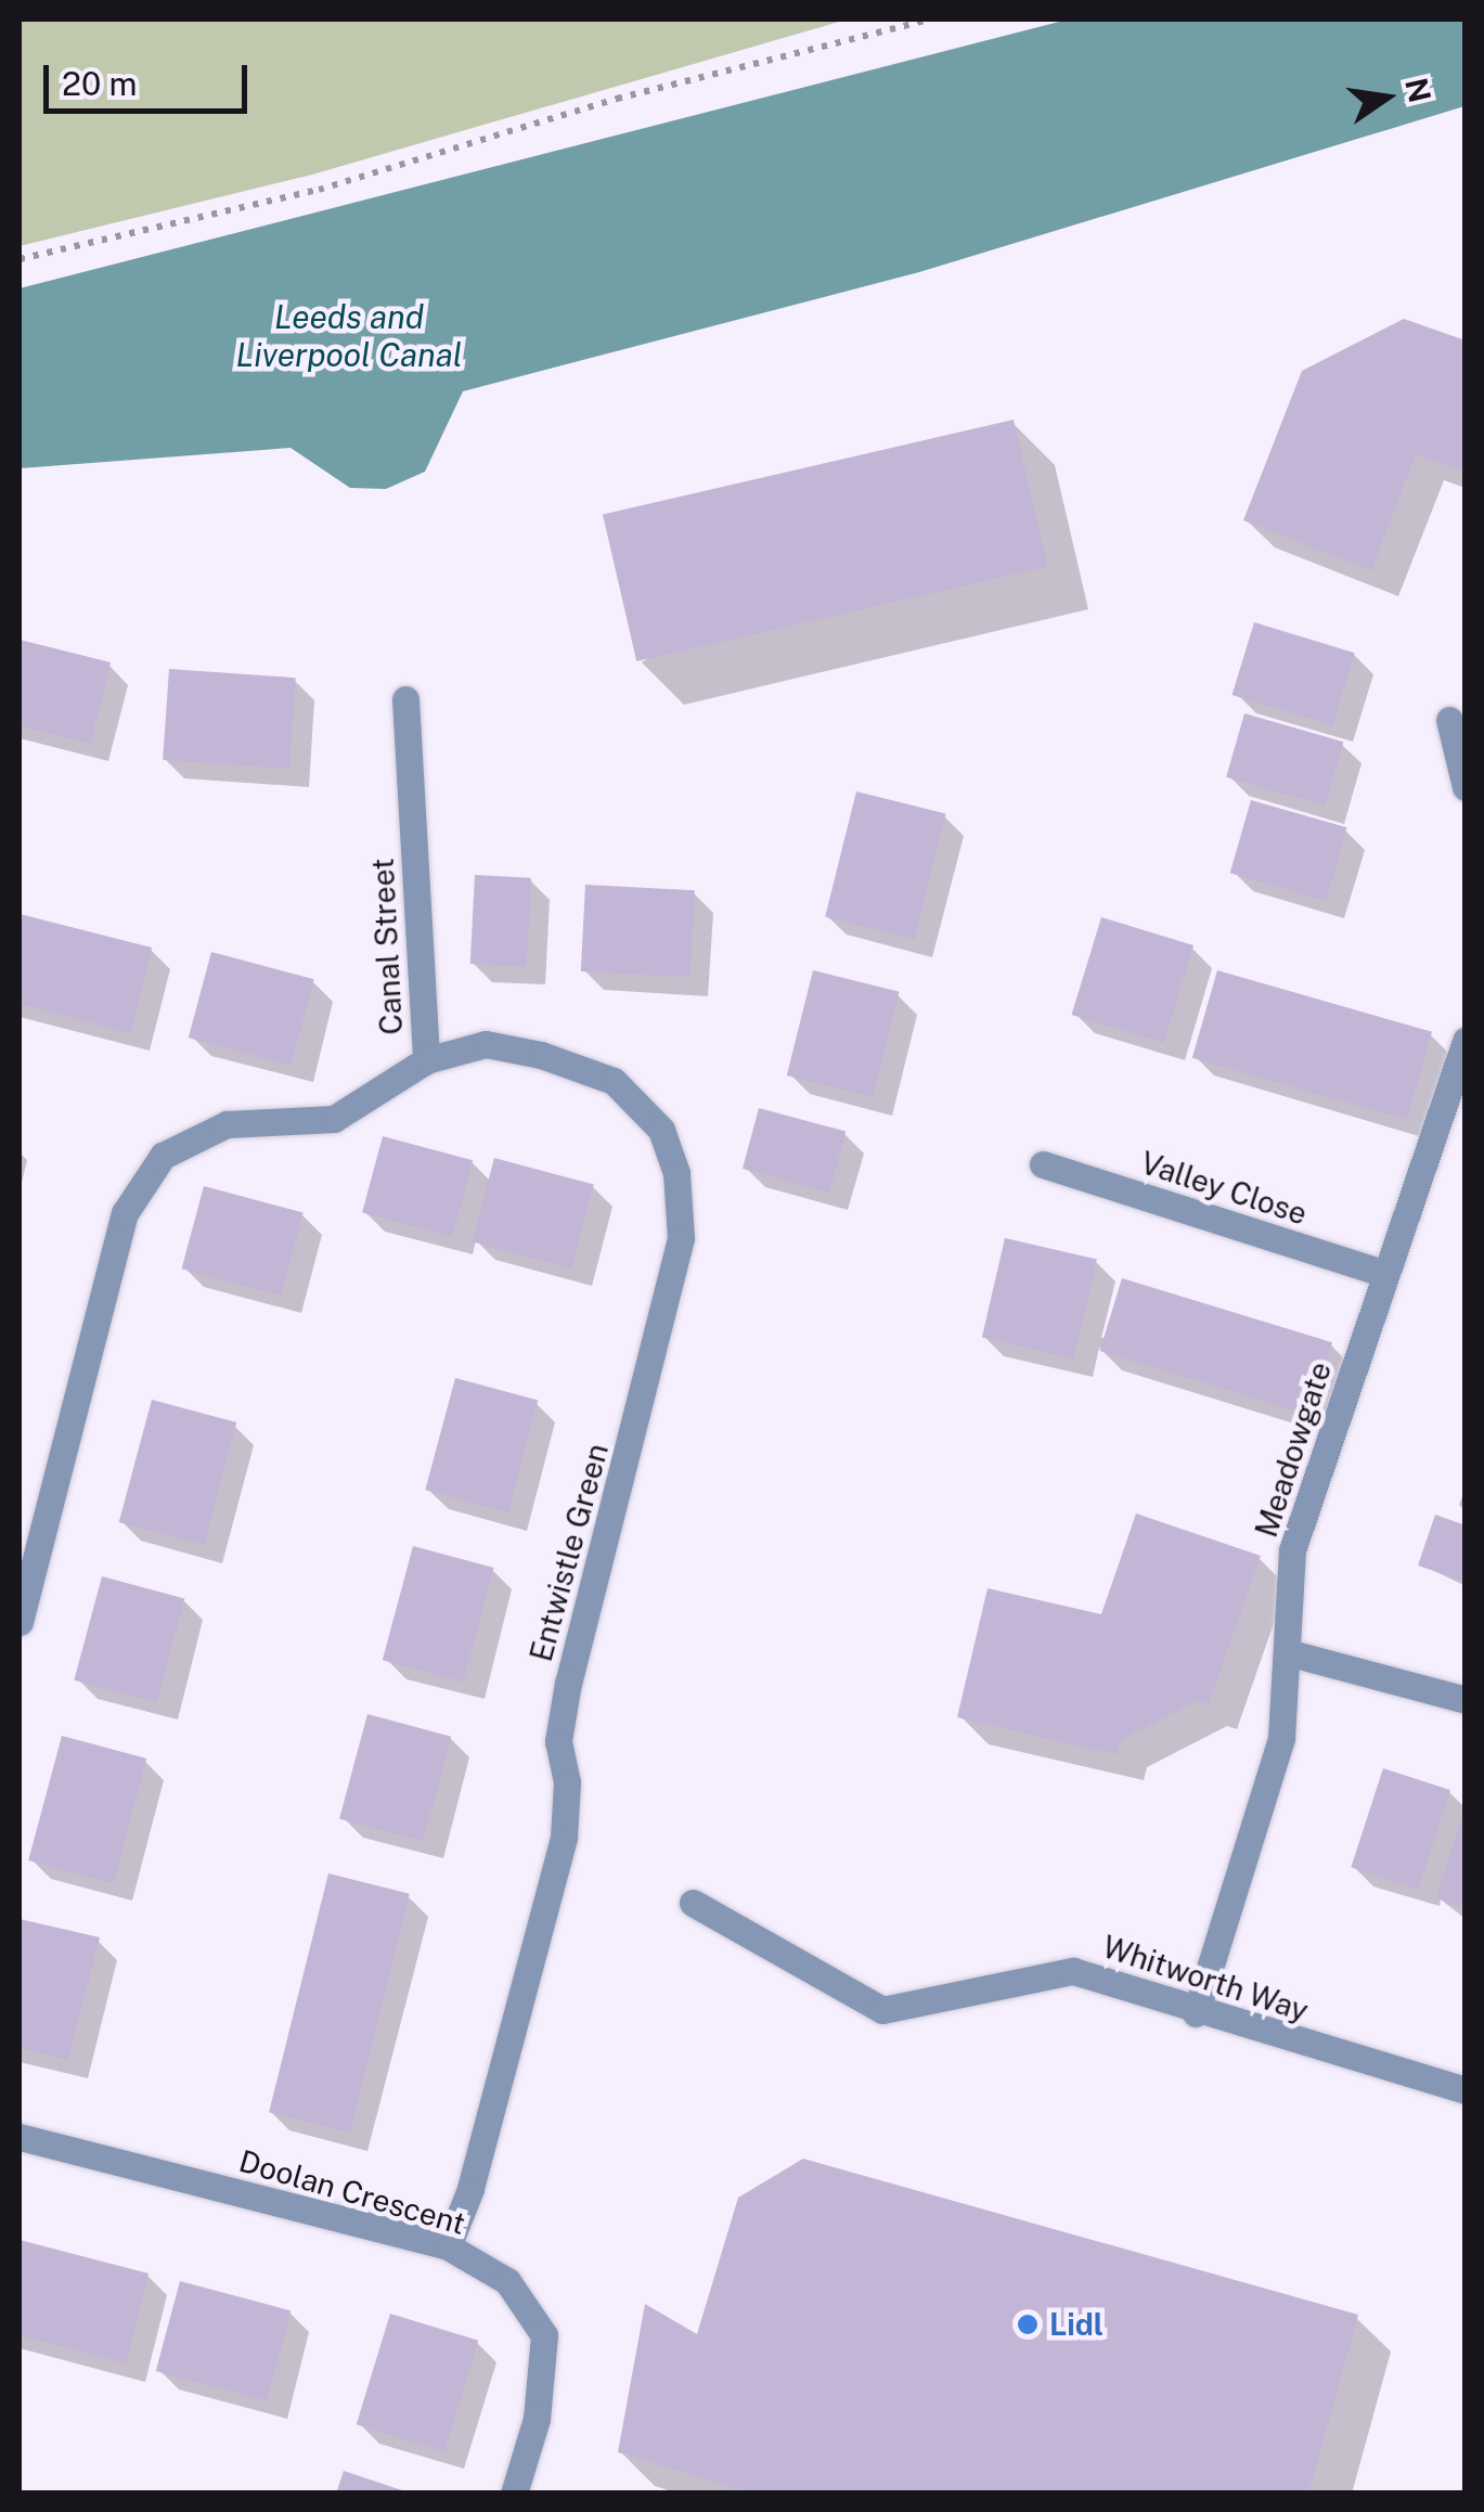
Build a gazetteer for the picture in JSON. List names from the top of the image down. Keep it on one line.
{"streets":{"street":["Canal Street","Valley Close","Meadowgate","Entwistle Green","Whitworth Way","Doolan Crescent"]},"crossings":[["Canal Street","Entwistle Green"],["Valley Close","Meadowgate"],["Meadowgate","Whitworth Way"],["Entwistle Green","Doolan Crescent"]],"water":["Leeds and Liverpool Canal"],"places":["Lidl"],"scale_bar":"20 m","north":"right"}
